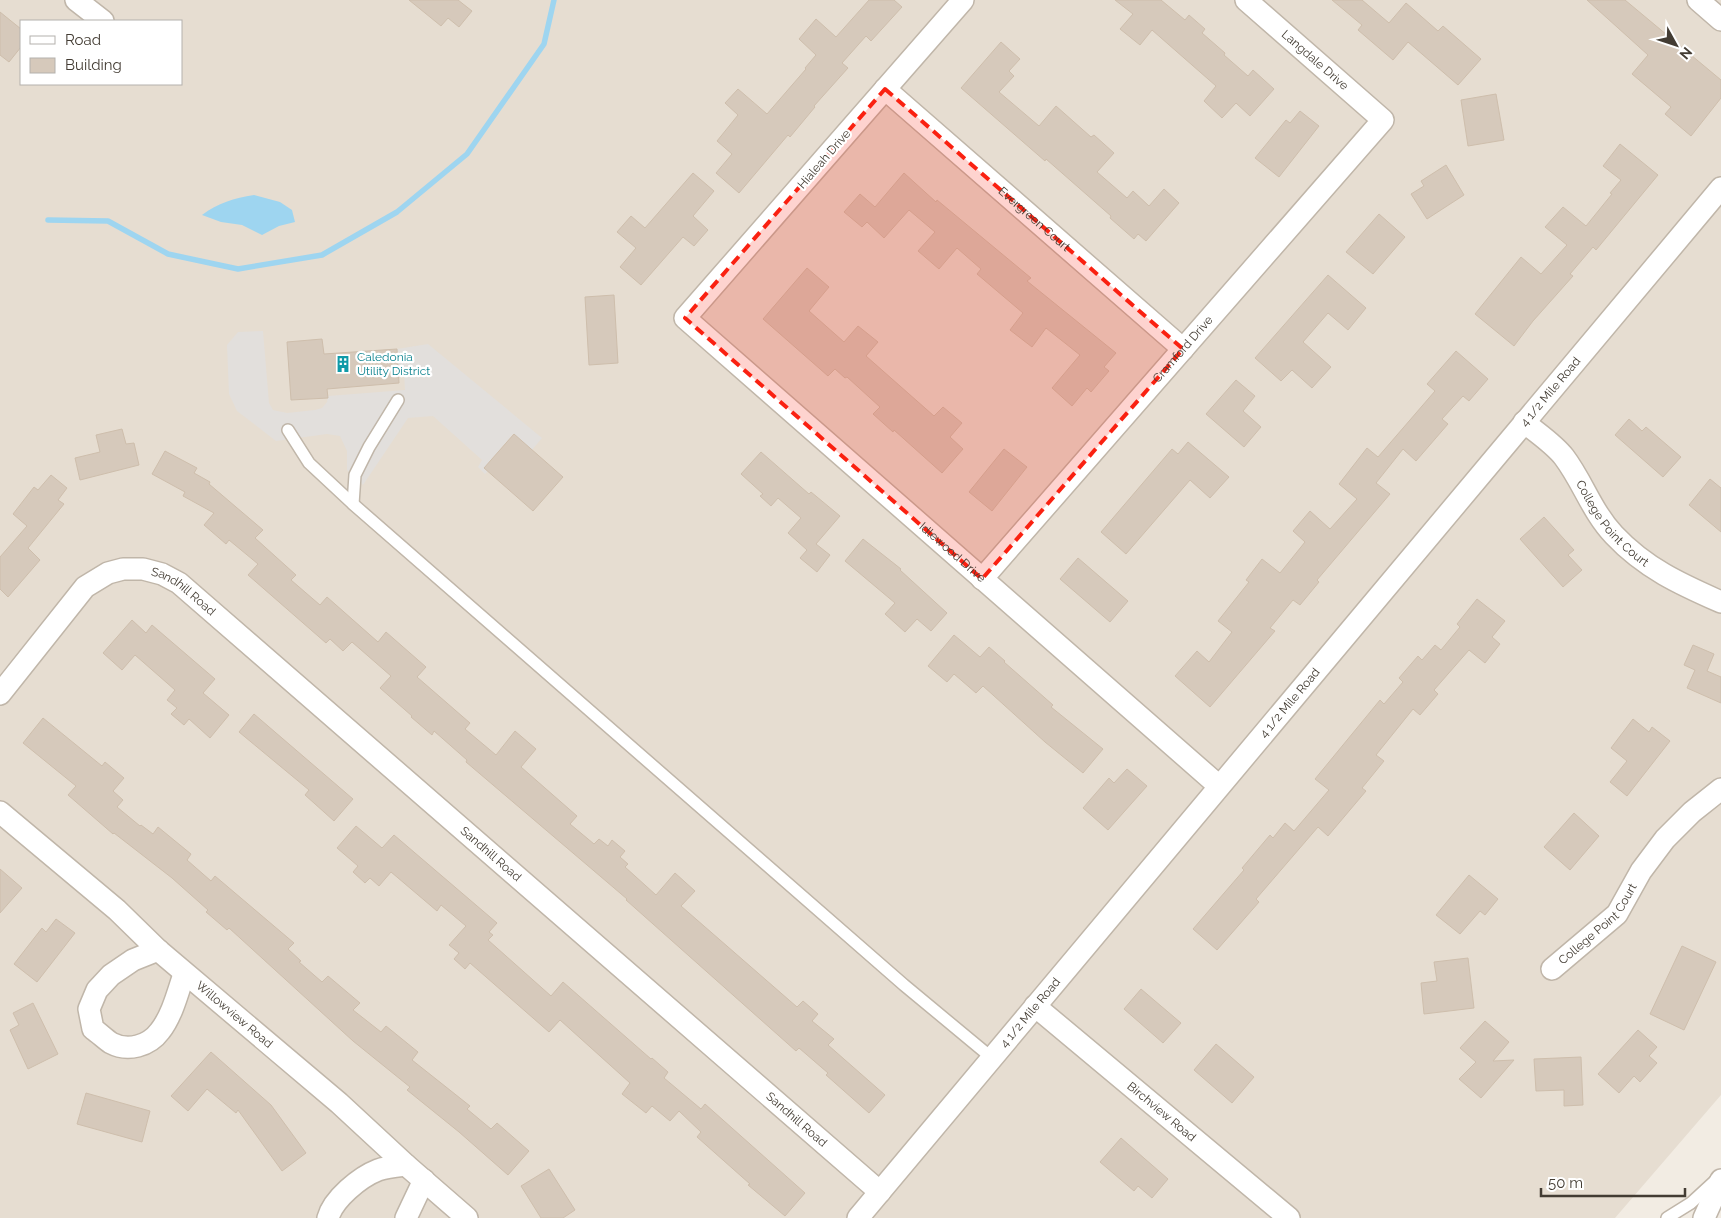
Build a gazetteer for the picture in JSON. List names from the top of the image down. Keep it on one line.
{"streets":{"street":["Langdale Drive","Hialeah Drive","Evergreen Court","Cramford Drive","4 1/2 Mile Road","College Point Court","Idlewood Drive","Sandhill Road","Willowview Road","Birchview Road"]},"crossings":[["Langdale Drive","Cramford Drive"],["Hialeah Drive","Evergreen Court"],["Hialeah Drive","Idlewood Drive"],["Evergreen Court","Cramford Drive"],["Cramford Drive","Idlewood Drive"],["4 1/2 Mile Road","College Point Court"],["4 1/2 Mile Road","Idlewood Drive"],["4 1/2 Mile Road","Sandhill Road"],["4 1/2 Mile Road","Birchview Road"]],"places":{"building":["Caledonia Utility District"]},"legend":["Road","Building"],"scale_bar":"50 m","north":"bottom right"}
